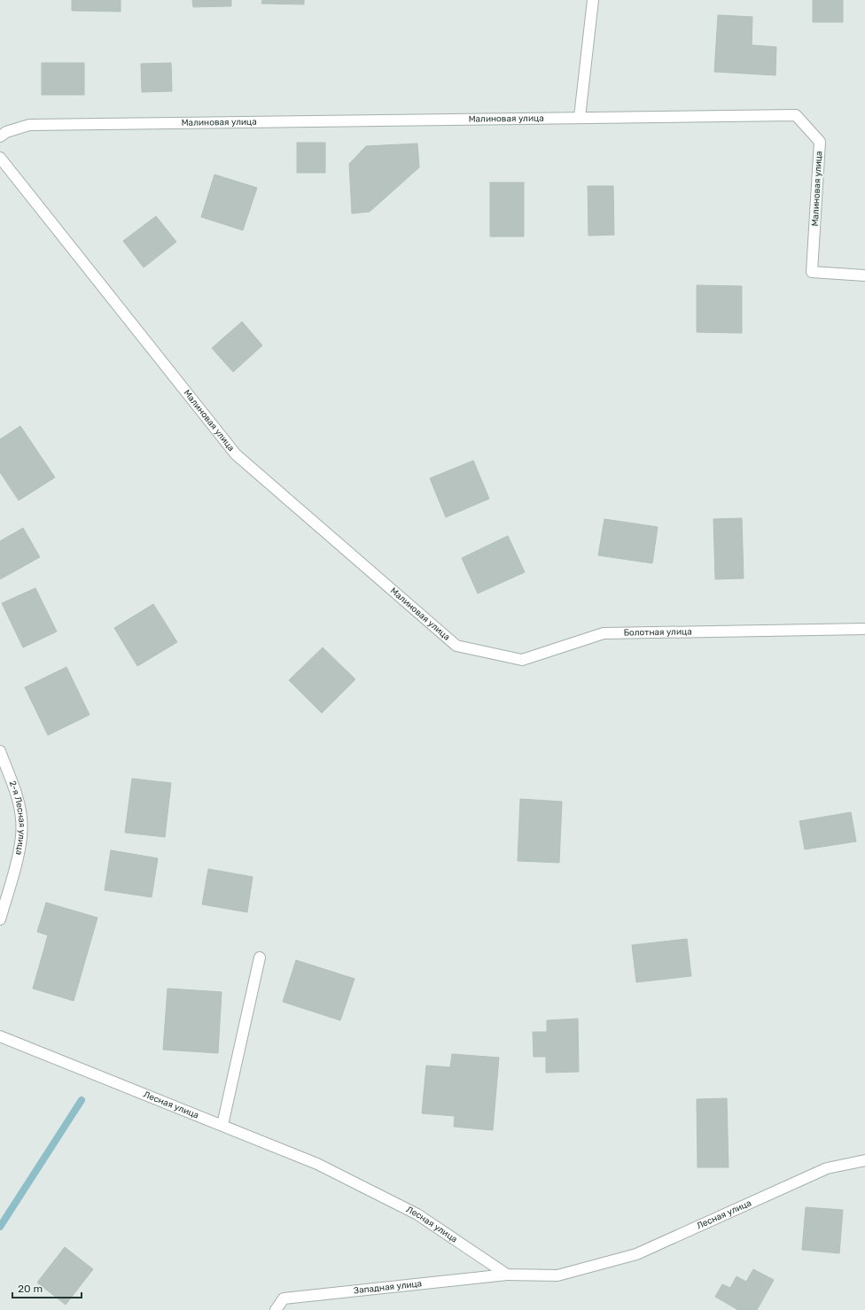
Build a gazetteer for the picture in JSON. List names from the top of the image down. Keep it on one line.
{"streets":{"street":["Малиновая улица","Болотная улица","2-я Лесная улица","Лесная улица","Западная улица"]},"crossings":[["Малиновая улица","Болотная улица"],["Лесная улица","Западная улица"]],"scale_bar":"20 m"}
